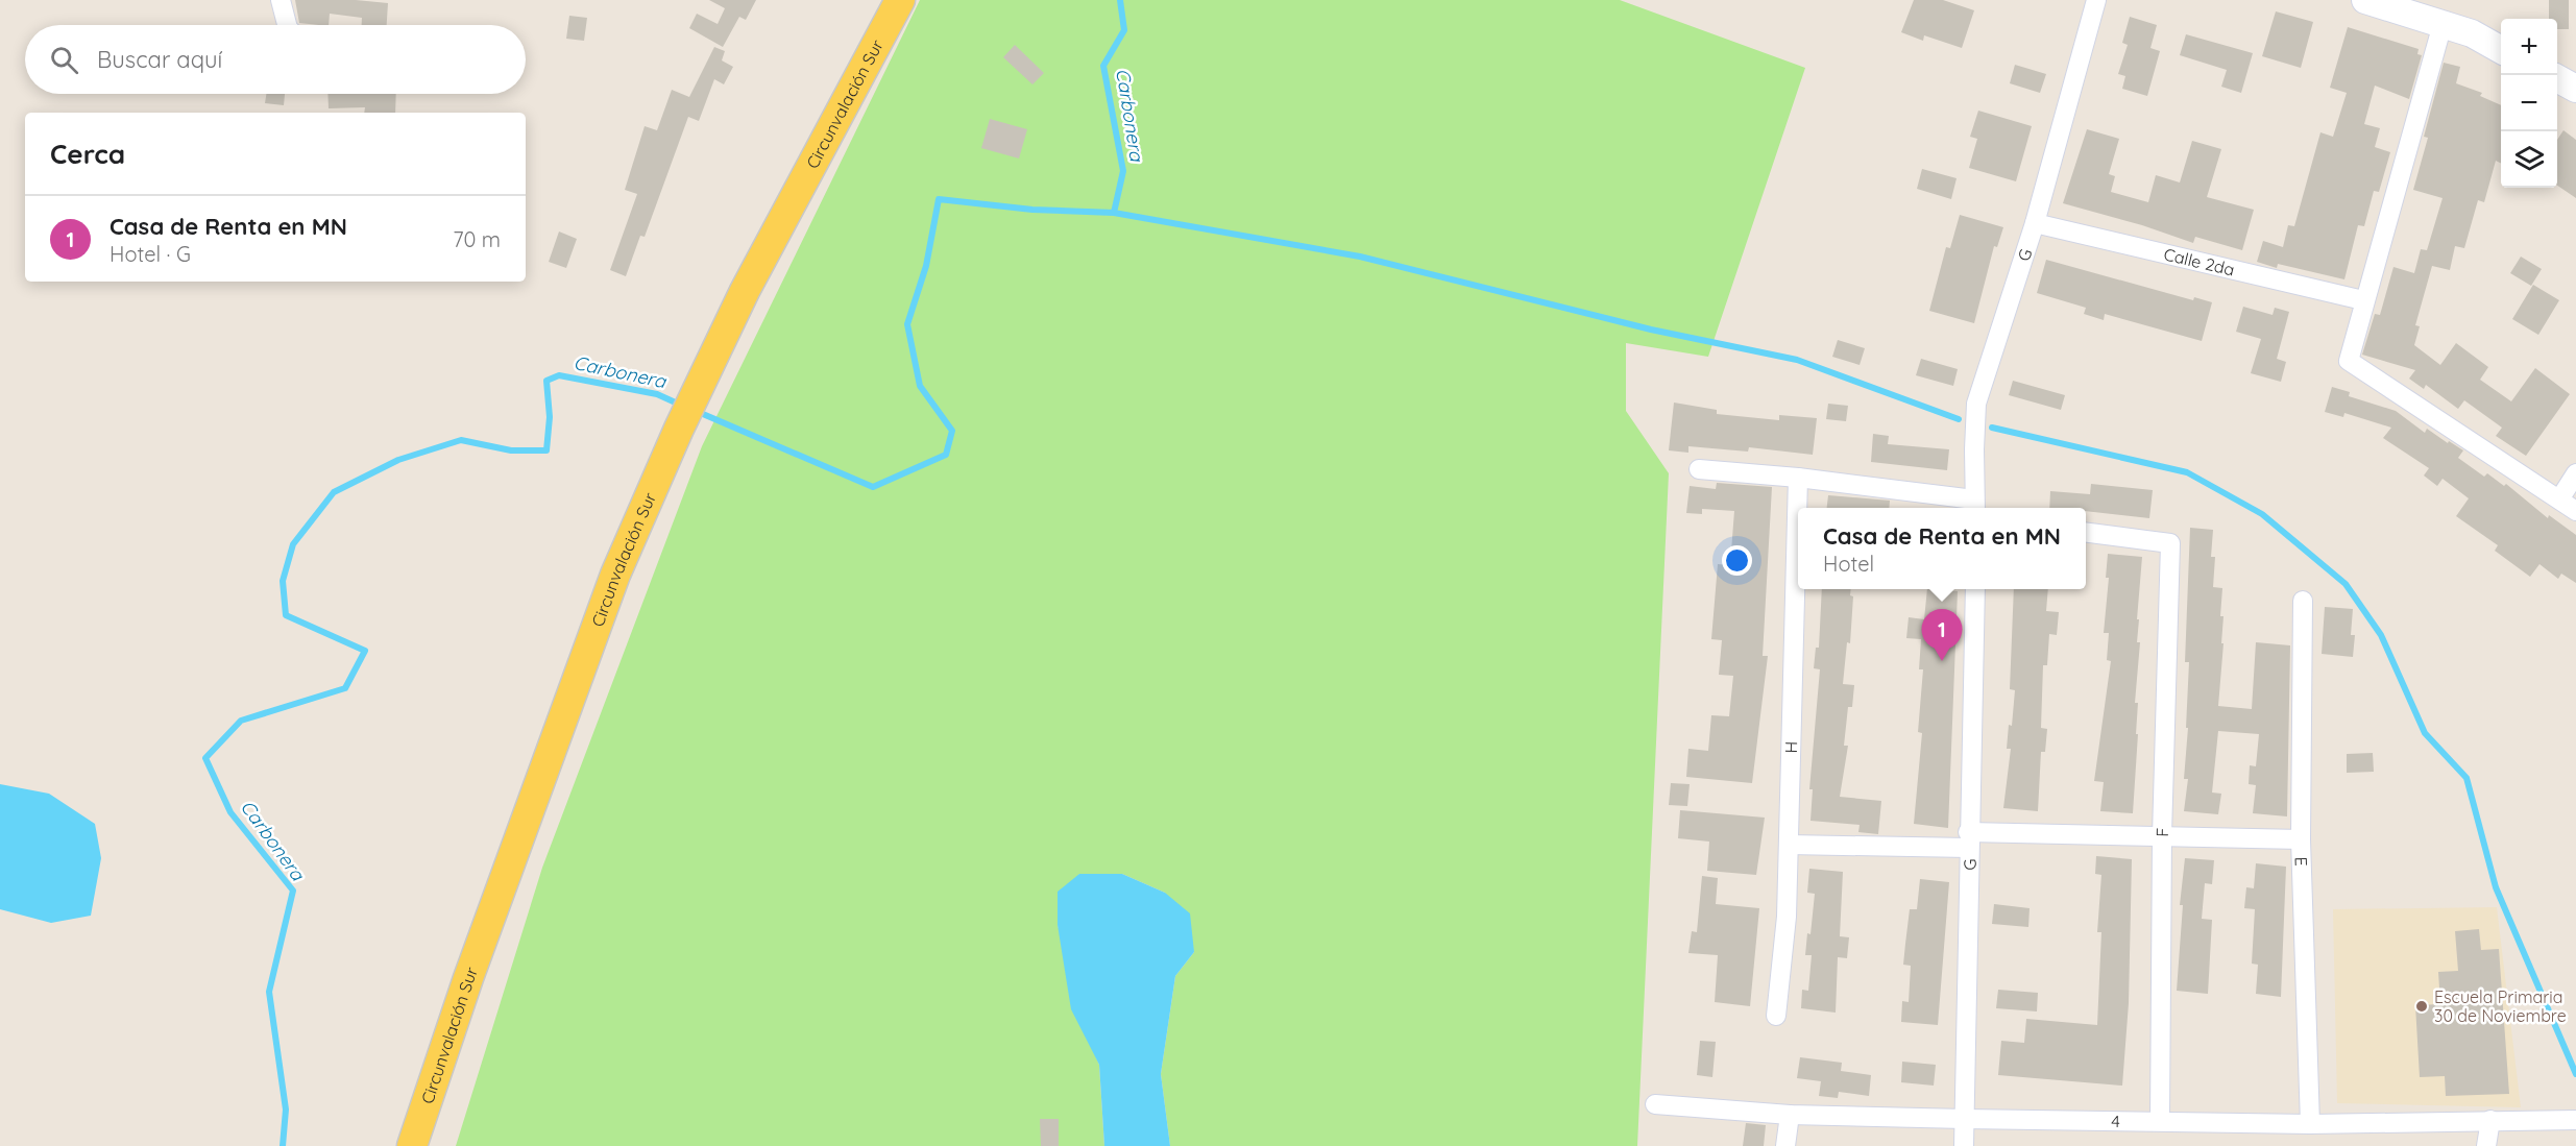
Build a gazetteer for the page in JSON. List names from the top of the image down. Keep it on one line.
{"streets":{"main road":["Circunvalación Sur"],"street":["G","Calle 2da","H","F","E","4"]},"crossings":[["G","Calle 2da"],["G","4"],["F","4"],["E","4"]],"water":["Carbonera"],"places":["Escuela Primaria 30 de Noviembre"],"page":{"map_buttons":["+","−"],"search":"Buscar aquí","heading":"Cerca","list":[{"mark":"1","name":"Casa de Renta en MN","note":"Hotel · G","value":"70 m"}],"popup":["Casa de Renta en MN","Hotel"],"pins":"1"}}
